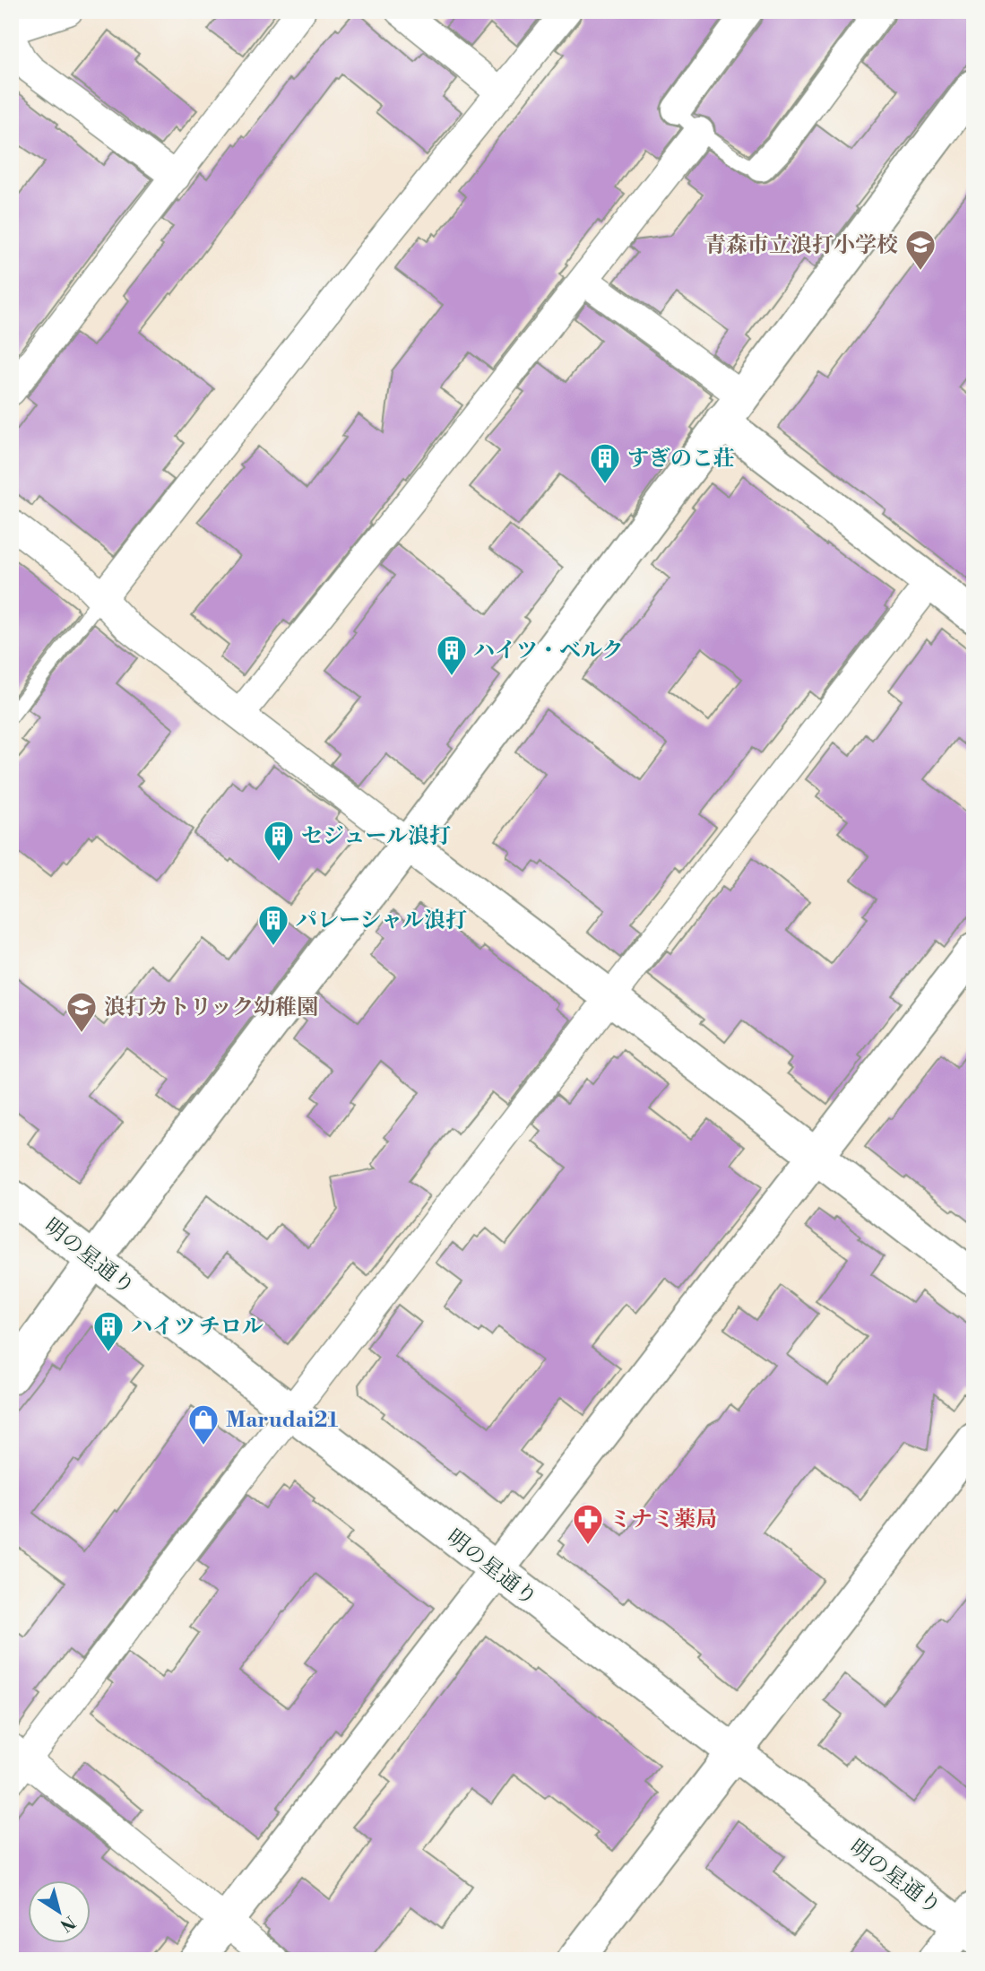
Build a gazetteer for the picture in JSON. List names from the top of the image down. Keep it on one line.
{"streets":{"street":["明の星通り"]},"places":{"school or university":["青森市立浪打小学校","浪打カトリック幼稚園"],"building":["すぎのこ荘","ハイツ・ベルク","セジュール浪打","パレーシャル浪打","ハイツ チロル"],"shop":["Marudai21"],"pharmacy":["ミナミ薬局"]},"north":"bottom right"}
